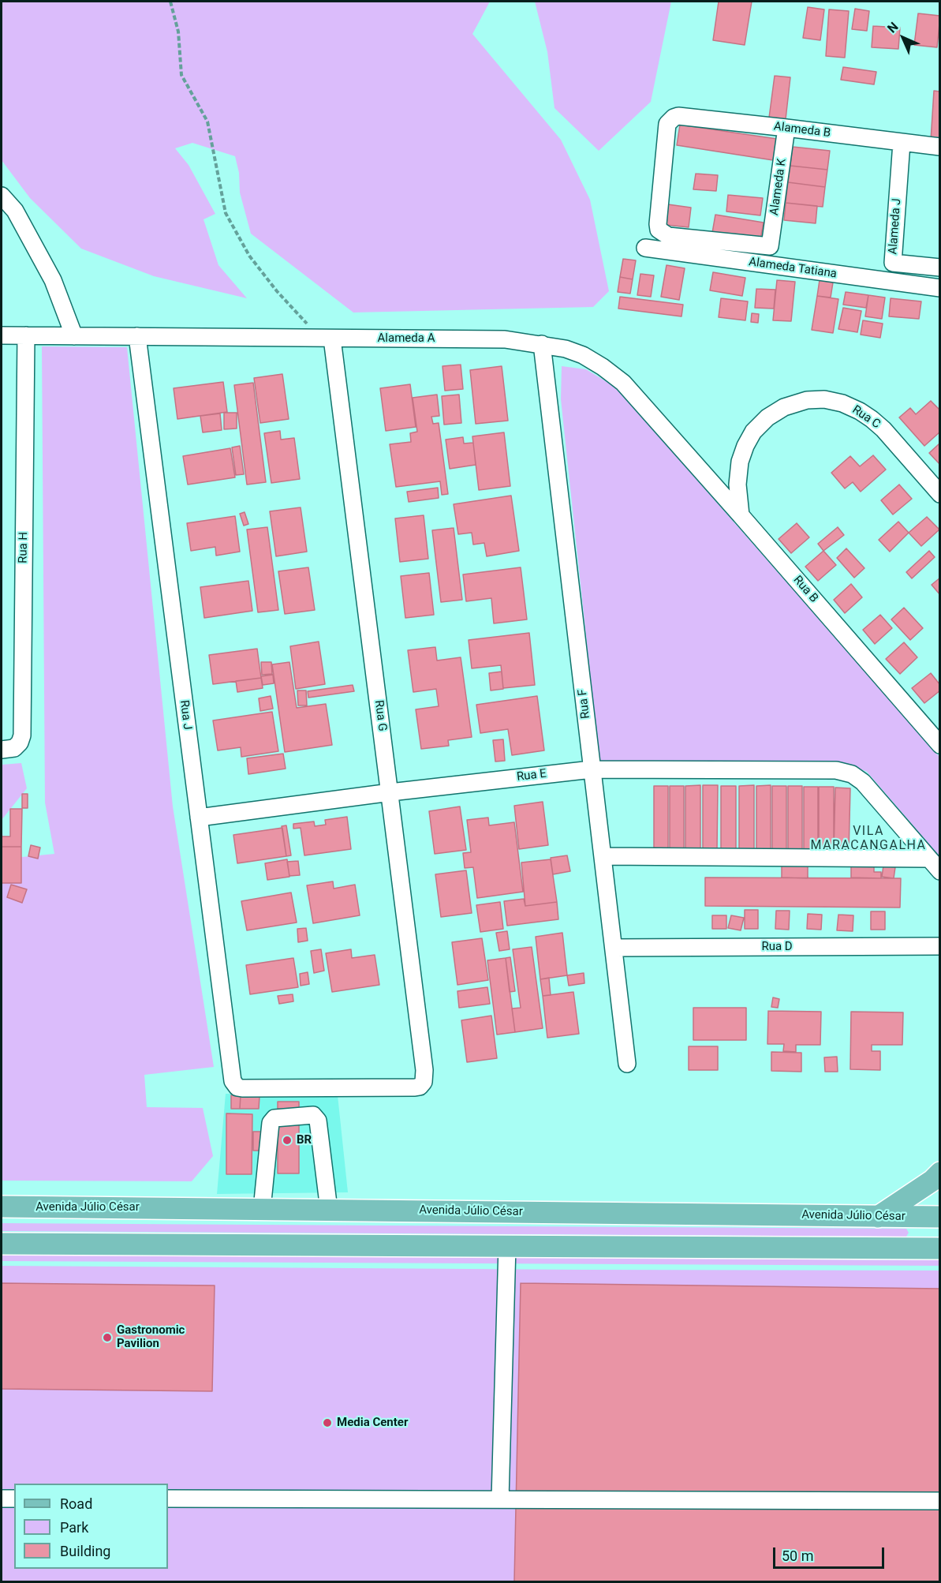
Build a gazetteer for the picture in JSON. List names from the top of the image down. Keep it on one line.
{"streets":{"main road":["Avenida Júlio César"],"street":["Alameda B","Alameda K","Alameda J","Alameda Tatiana","Alameda A","Rua C","Rua H","Rua B","Rua F","Rua J","Rua G","Rua E","Rua D"]},"crossings":[["Alameda B","Alameda K"],["Alameda B","Alameda J"],["Alameda B","Alameda Tatiana"],["Alameda K","Alameda Tatiana"],["Alameda A","Rua C"],["Alameda A","Rua H"],["Alameda A","Rua B"],["Alameda A","Rua F"],["Alameda A","Rua J"],["Alameda A","Rua G"],["Rua C","Rua B"],["Rua F","Rua E"],["Rua F","Rua D"],["Rua J","Rua G"],["Rua J","Rua E"],["Rua G","Rua E"]],"districts":["VILA MARACANGALHA"],"places":["BR","Gastronomic Pavilion","Media Center"],"legend":["Road","Park","Building"],"scale_bar":"50 m","north":"top left"}
